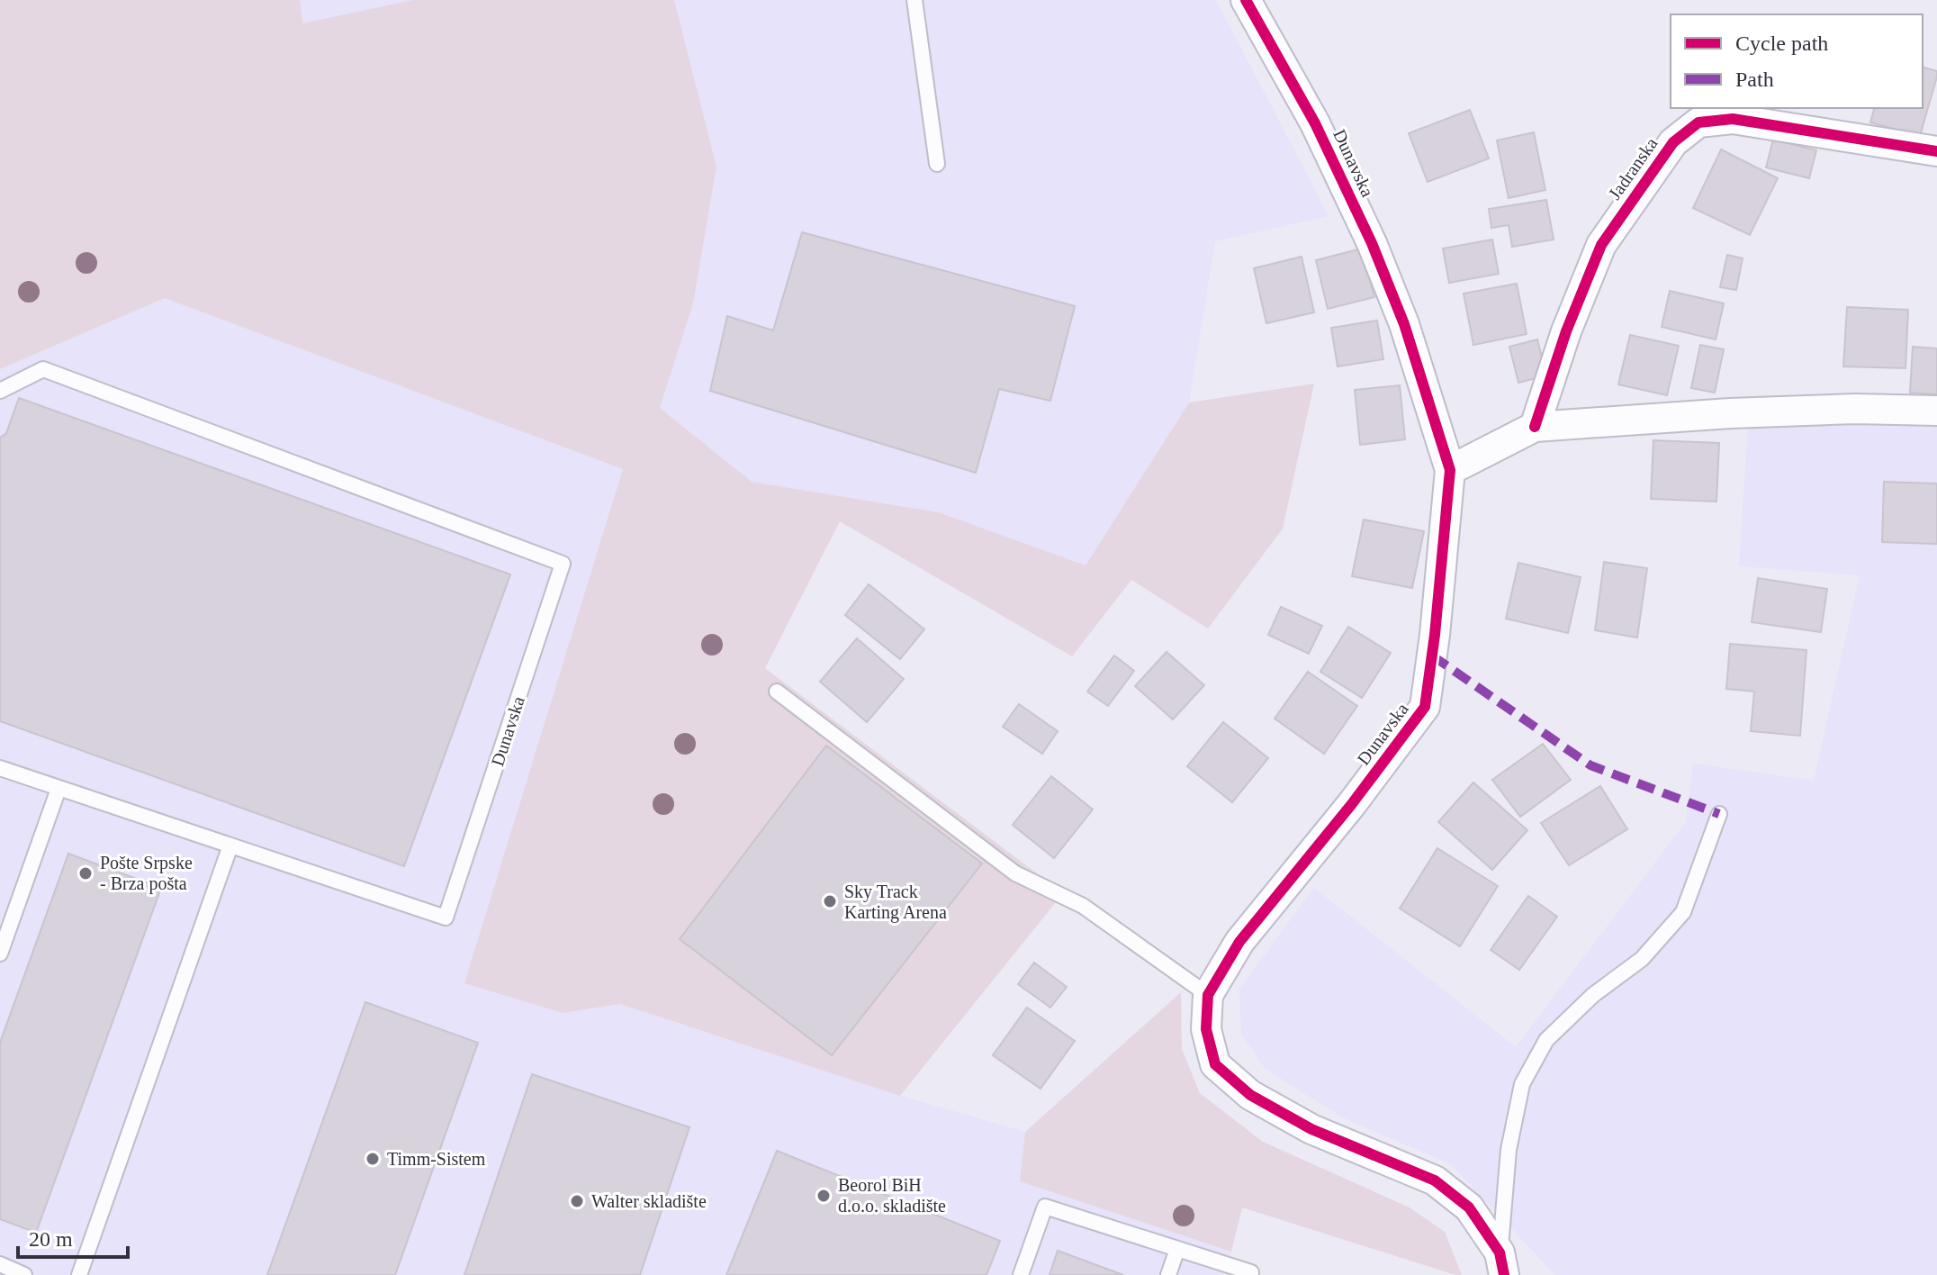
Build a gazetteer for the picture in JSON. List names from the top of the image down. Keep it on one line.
{"streets":{"street":["Dunavska","Jadranska"]},"places":["Pošte Srpske - Brza pošta","Sky Track Karting Arena","Timm-Sistem","Beorol BiH d.o.o. skladište","Walter skladište"],"legend":["Cycle path","Path"],"scale_bar":"20 m"}
